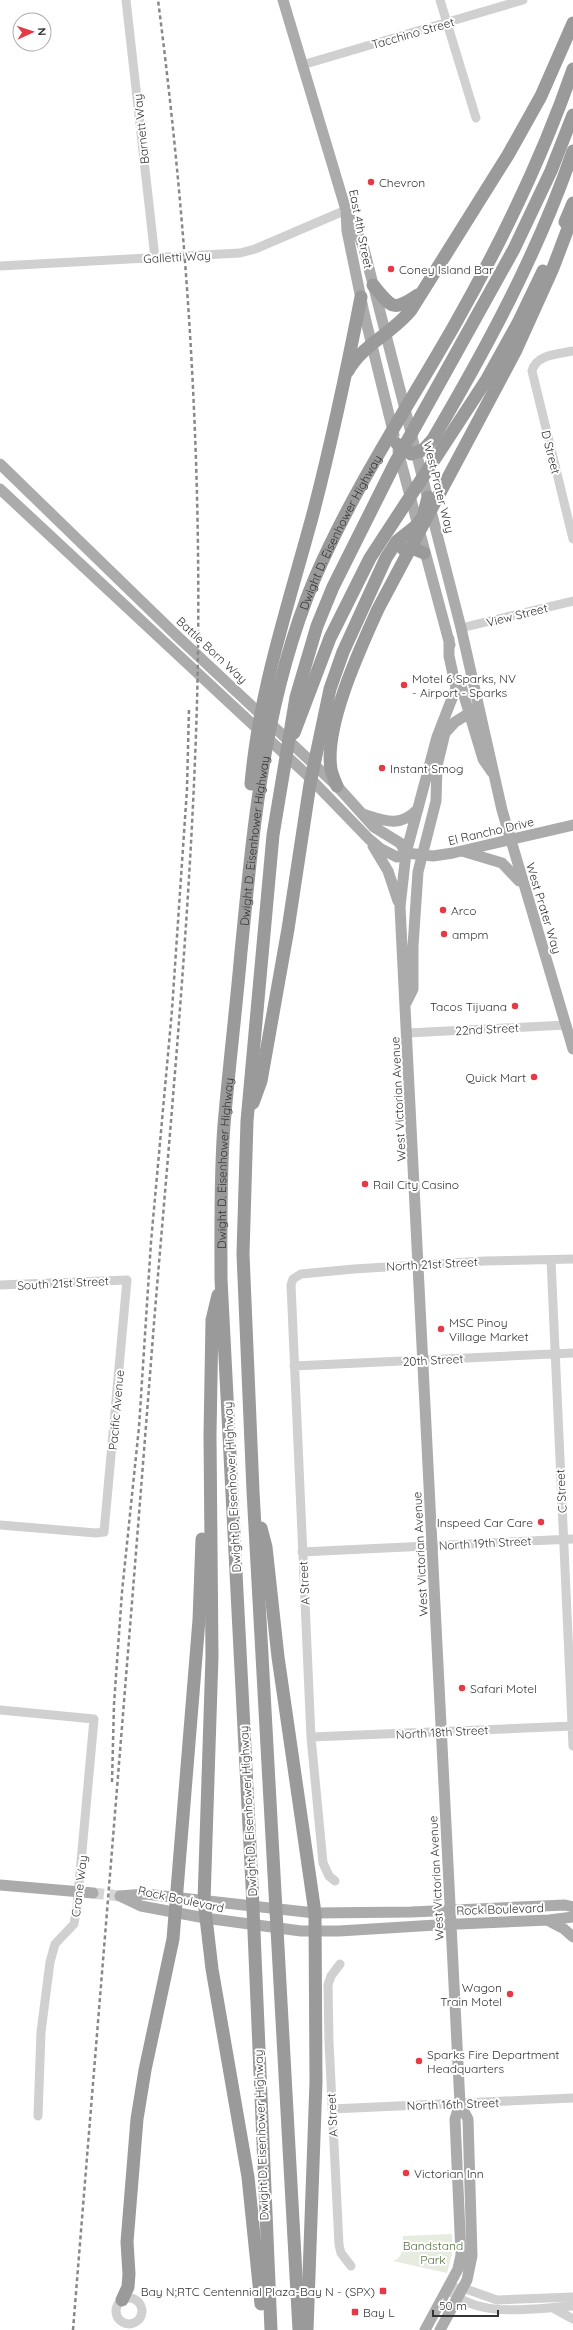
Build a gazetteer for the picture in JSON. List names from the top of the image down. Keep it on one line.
{"streets":{"highway":["Dwight D. Eisenhower Highway"],"main road":["East 4th Street","West Prater Way","Battle Born Way","El Rancho Drive","West Victorian Avenue","Rock Boulevard"],"street":["Tacchino Street","Barnett Way","Galletti Way","D Street","View Street","22nd Street","North 21st Street","South 21st Street","20th Street","Pacific Avenue","C Street","North 19th Street","A Street","North 18th Street","Crane Way","North 16th Street"]},"crossings":[["Tacchino Street","East 4th Street"],["Barnett Way","Galletti Way"],["East 4th Street","Galletti Way"],["East 4th Street","West Prater Way"],["Galletti Way","West Prater Way"],["West Prater Way","View Street"],["West Prater Way","El Rancho Drive"],["West Prater Way","22nd Street"],["West Prater Way","West Victorian Avenue"],["Battle Born Way","El Rancho Drive"],["Battle Born Way","West Victorian Avenue"],["El Rancho Drive","West Victorian Avenue"],["22nd Street","West Victorian Avenue"],["West Victorian Avenue","North 21st Street"],["West Victorian Avenue","20th Street"],["West Victorian Avenue","North 19th Street"],["West Victorian Avenue","North 18th Street"],["West Victorian Avenue","Rock Boulevard"],["West Victorian Avenue","North 16th Street"],["North 21st Street","C Street"],["North 21st Street","A Street"],["South 21st Street","Pacific Avenue"],["20th Street","C Street"],["20th Street","A Street"],["C Street","North 19th Street"],["C Street","North 18th Street"],["North 19th Street","A Street"],["A Street","North 18th Street"],["A Street","North 16th Street"]],"parks":["Bandstand Park"],"places":{"other":["Chevron","Coney Island Bar","Motel 6 Sparks, NV - Airport - Sparks","Instant Smog","Arco","ampm","Tacos Tijuana","Quick Mart","Rail City Casino","MSC Pinoy Village Market","Inspeed Car Care","Safari Motel","Wagon Train Motel","Sparks Fire Department Headquarters","Victorian Inn"],"transit":["Bay N;RTC Centennial Plaza-Bay N - (SPX)","Bay L"]},"scale_bar":"50 m","north":"right"}
